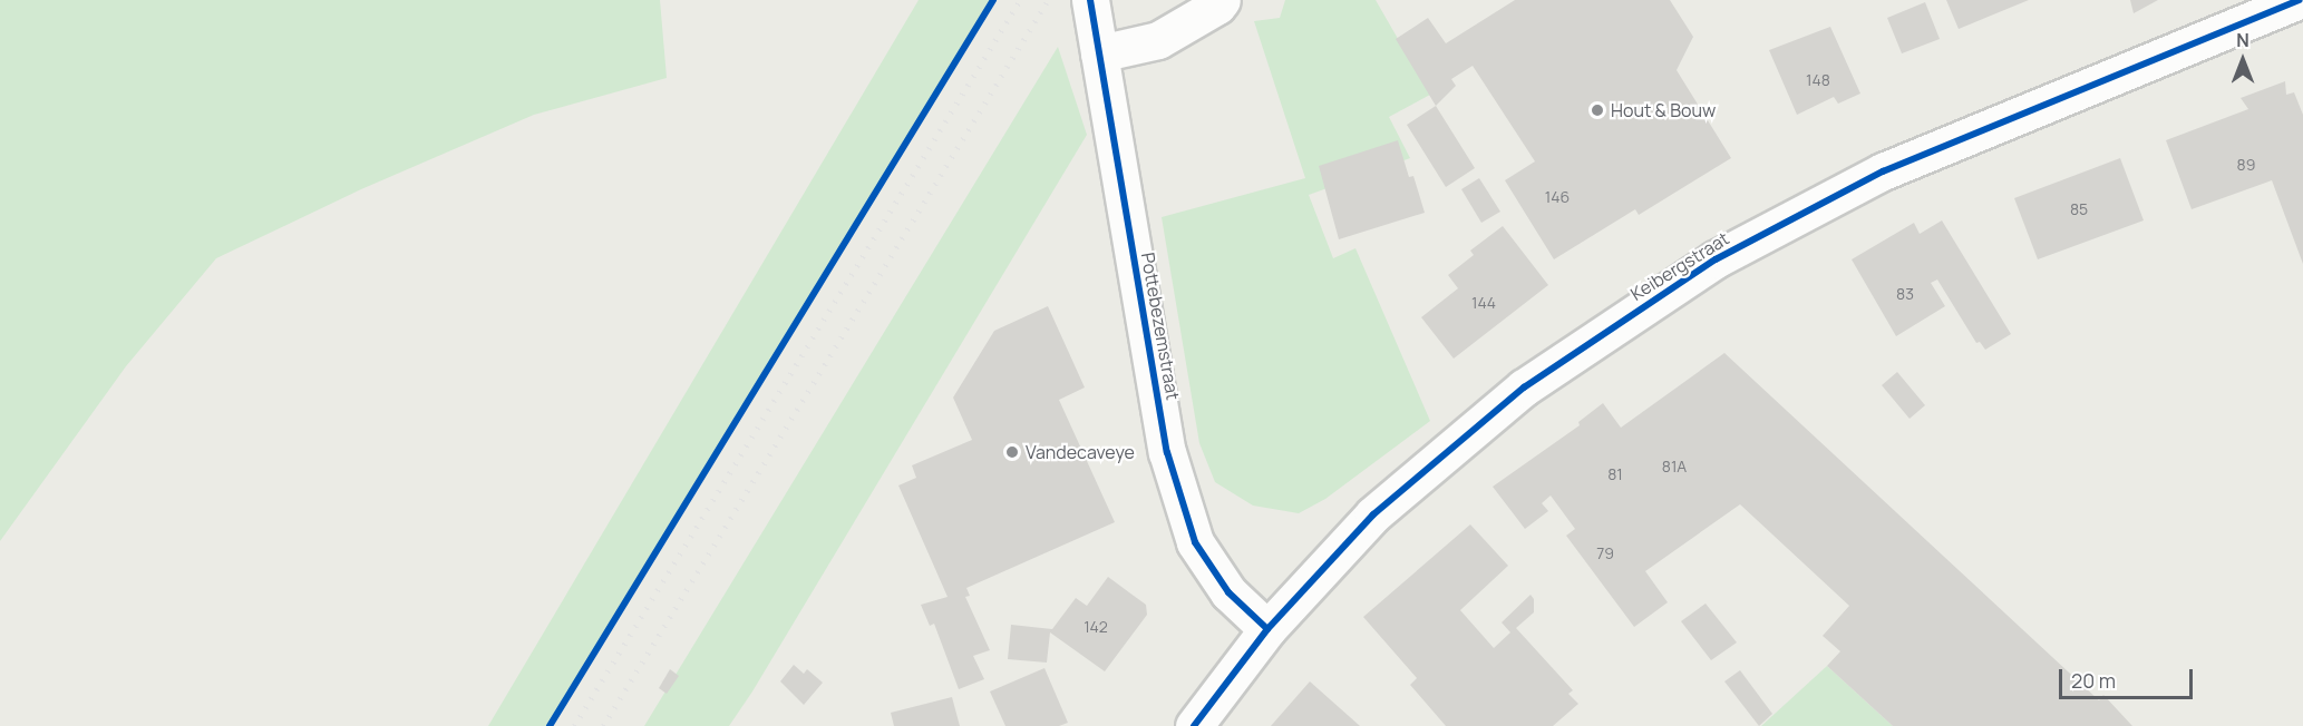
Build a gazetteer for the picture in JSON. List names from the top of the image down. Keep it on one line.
{"streets":{"street":["Keibergstraat","Pottebezemstraat"]},"crossings":[["Keibergstraat","Pottebezemstraat"]],"places":["Hout & Bouw","Vandecaveye"],"house_numbers":["148","89","146","85","83","144","81A","81","79","142"],"scale_bar":"20 m","north":"top"}
